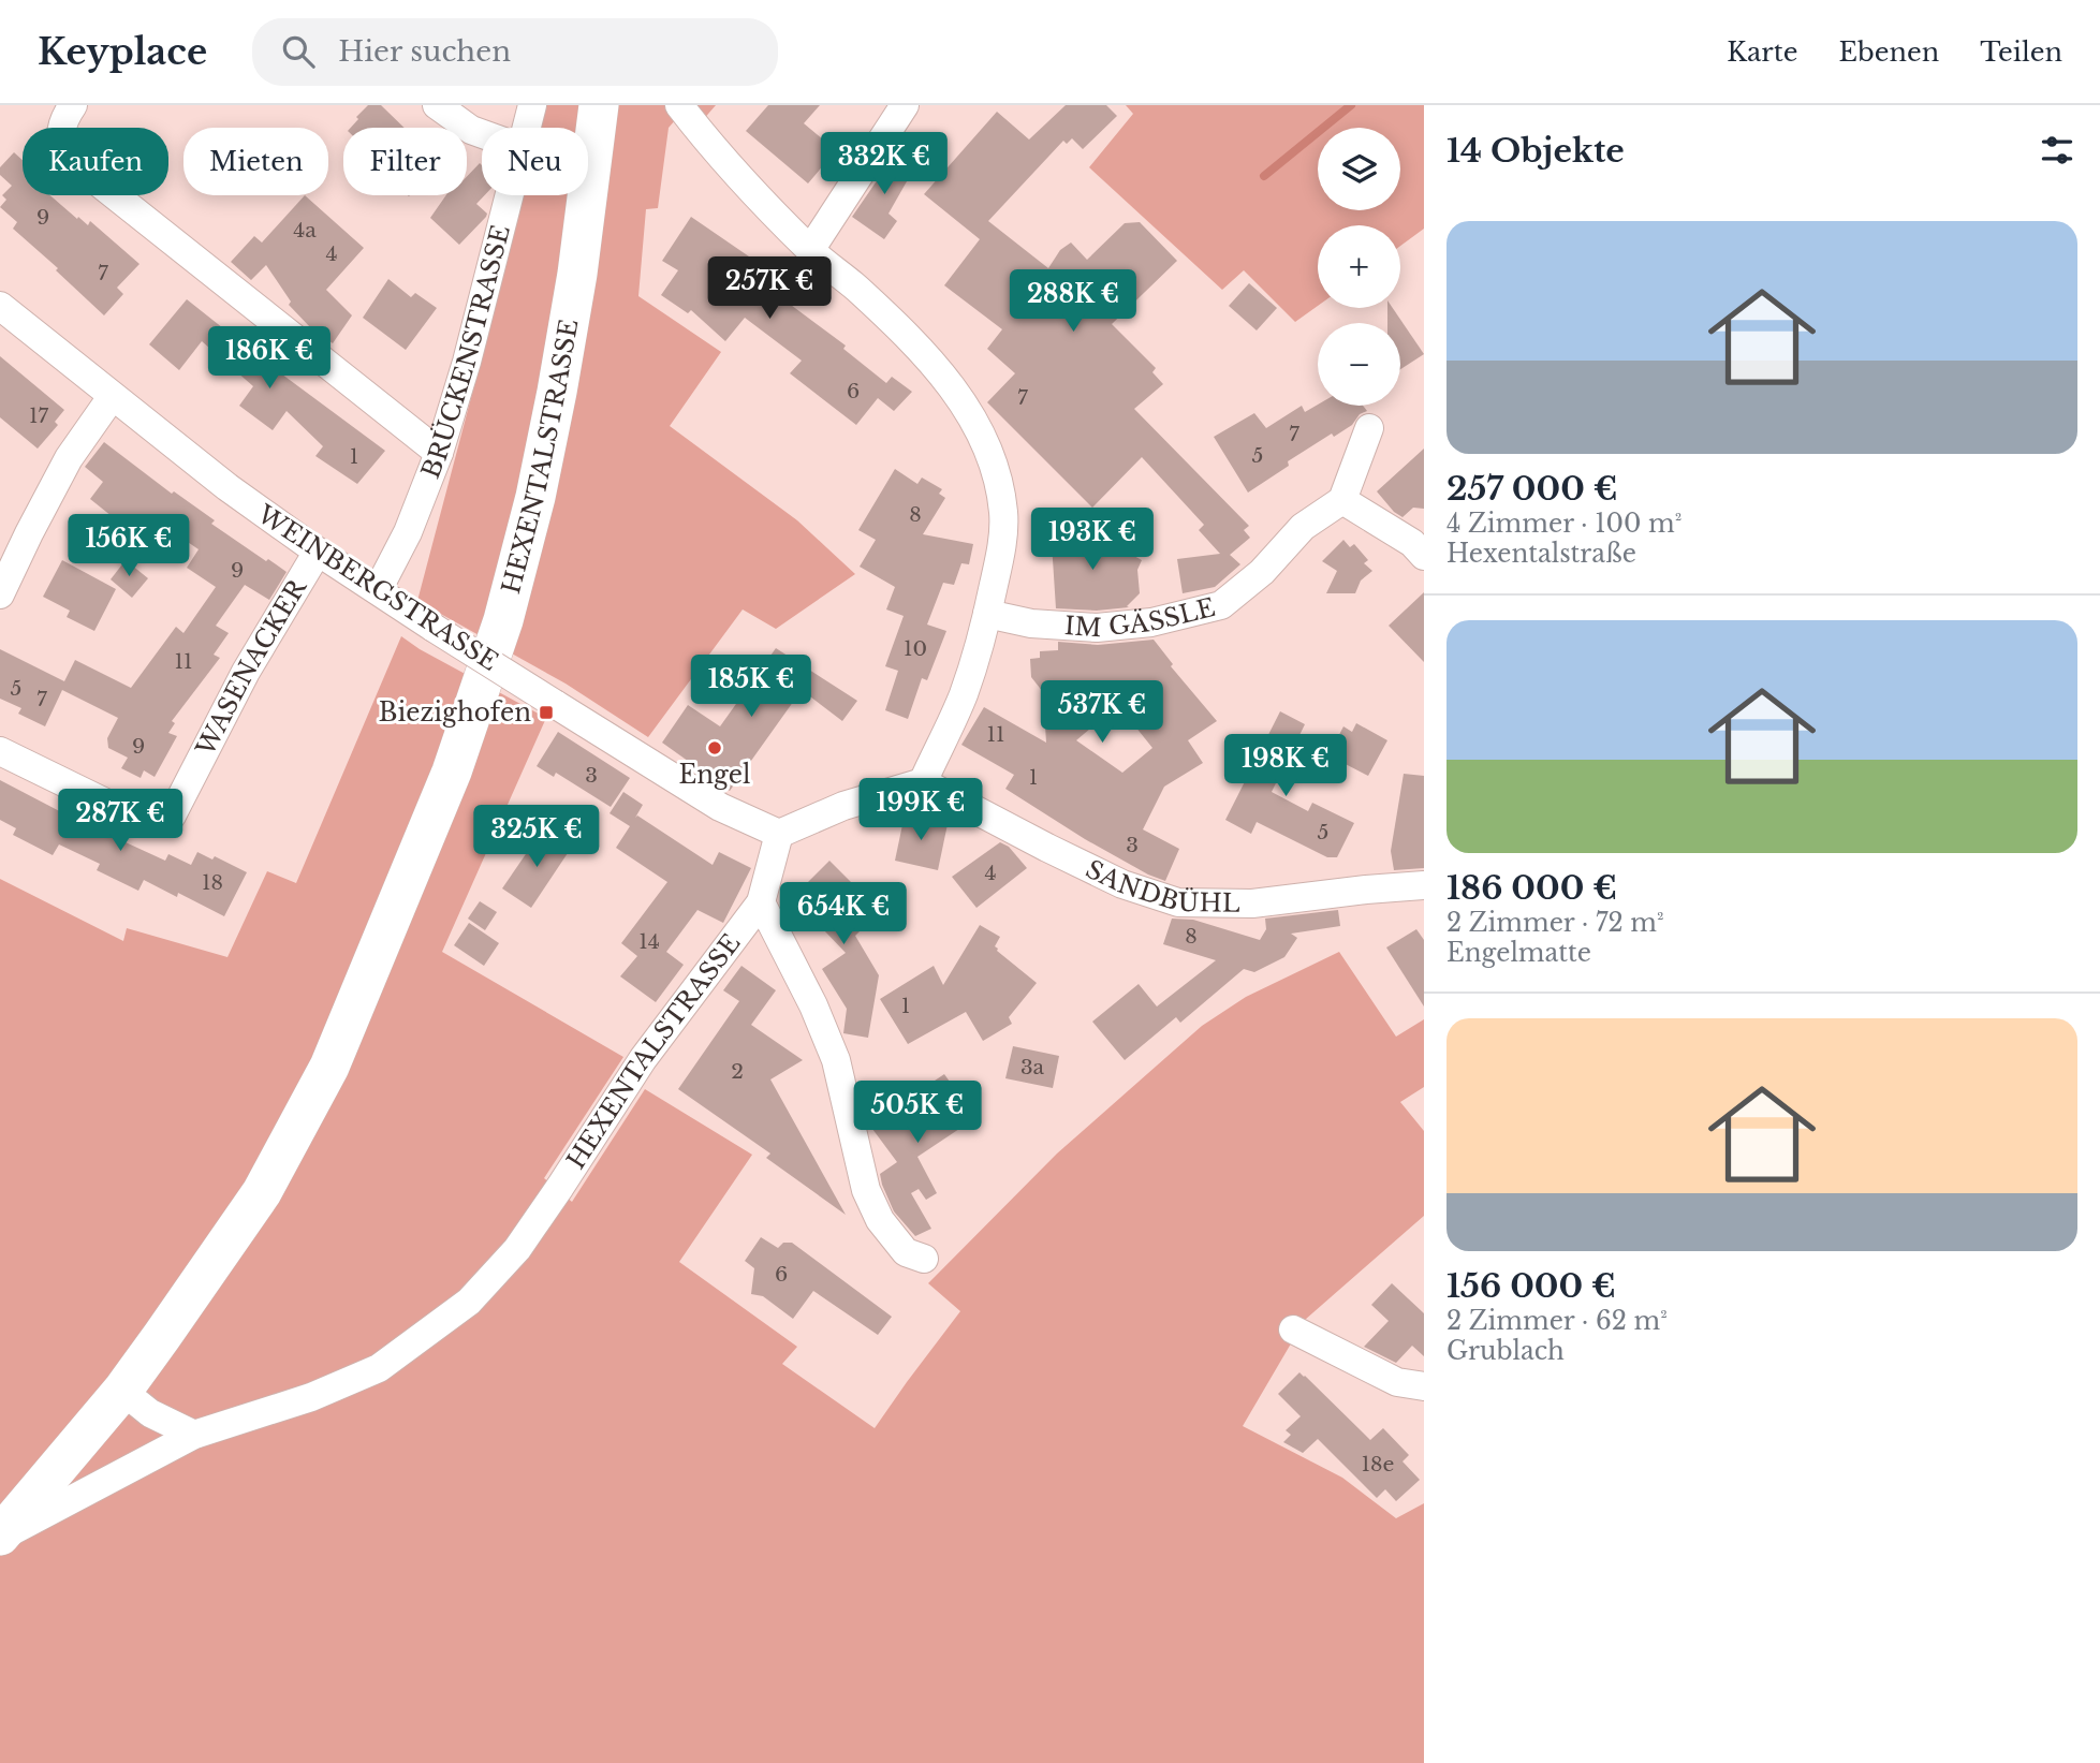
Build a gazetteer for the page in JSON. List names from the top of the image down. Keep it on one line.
{"streets":{"main road":["HEXENTALSTRASSE"],"street":["BRÜCKENSTRASSE","WEINBERGSTRASSE","IM GÄSSLE","WASENACKER","SANDBÜHL"]},"crossings":[["BRÜCKENSTRASSE","WEINBERGSTRASSE"],["HEXENTALSTRASSE","WEINBERGSTRASSE"],["WEINBERGSTRASSE","WASENACKER"]],"places":{"transit":["Biezighofen"],"other":["Engel"]},"house_numbers":["9","4a","4","7","6","7","17","7","5","1","8","9","10","11","5","7","11","9","3","1","5","3","4","18","8","14","1","3a","2","6","18e"],"page":{"header":"Keyplace","search":"Hier suchen","nav":["Karte","Ebenen","Teilen"],"heading":"14 Objekte","map_buttons":["+","−"],"chip":["Kaufen","Mieten","Filter","Neu"],"price":["332K €","257K €","288K €","186K €","193K €","156K €","185K €","537K €","198K €","199K €","287K €","325K €","654K €","505K €"],"list":[{"name":"257 000 €","note":"4 Zimmer · 100 m² · Hexentalstraße"},{"name":"186 000 €","note":"2 Zimmer · 72 m² · Engelmatte"},{"name":"156 000 €","note":"2 Zimmer · 62 m² · Grublach"}]}}
